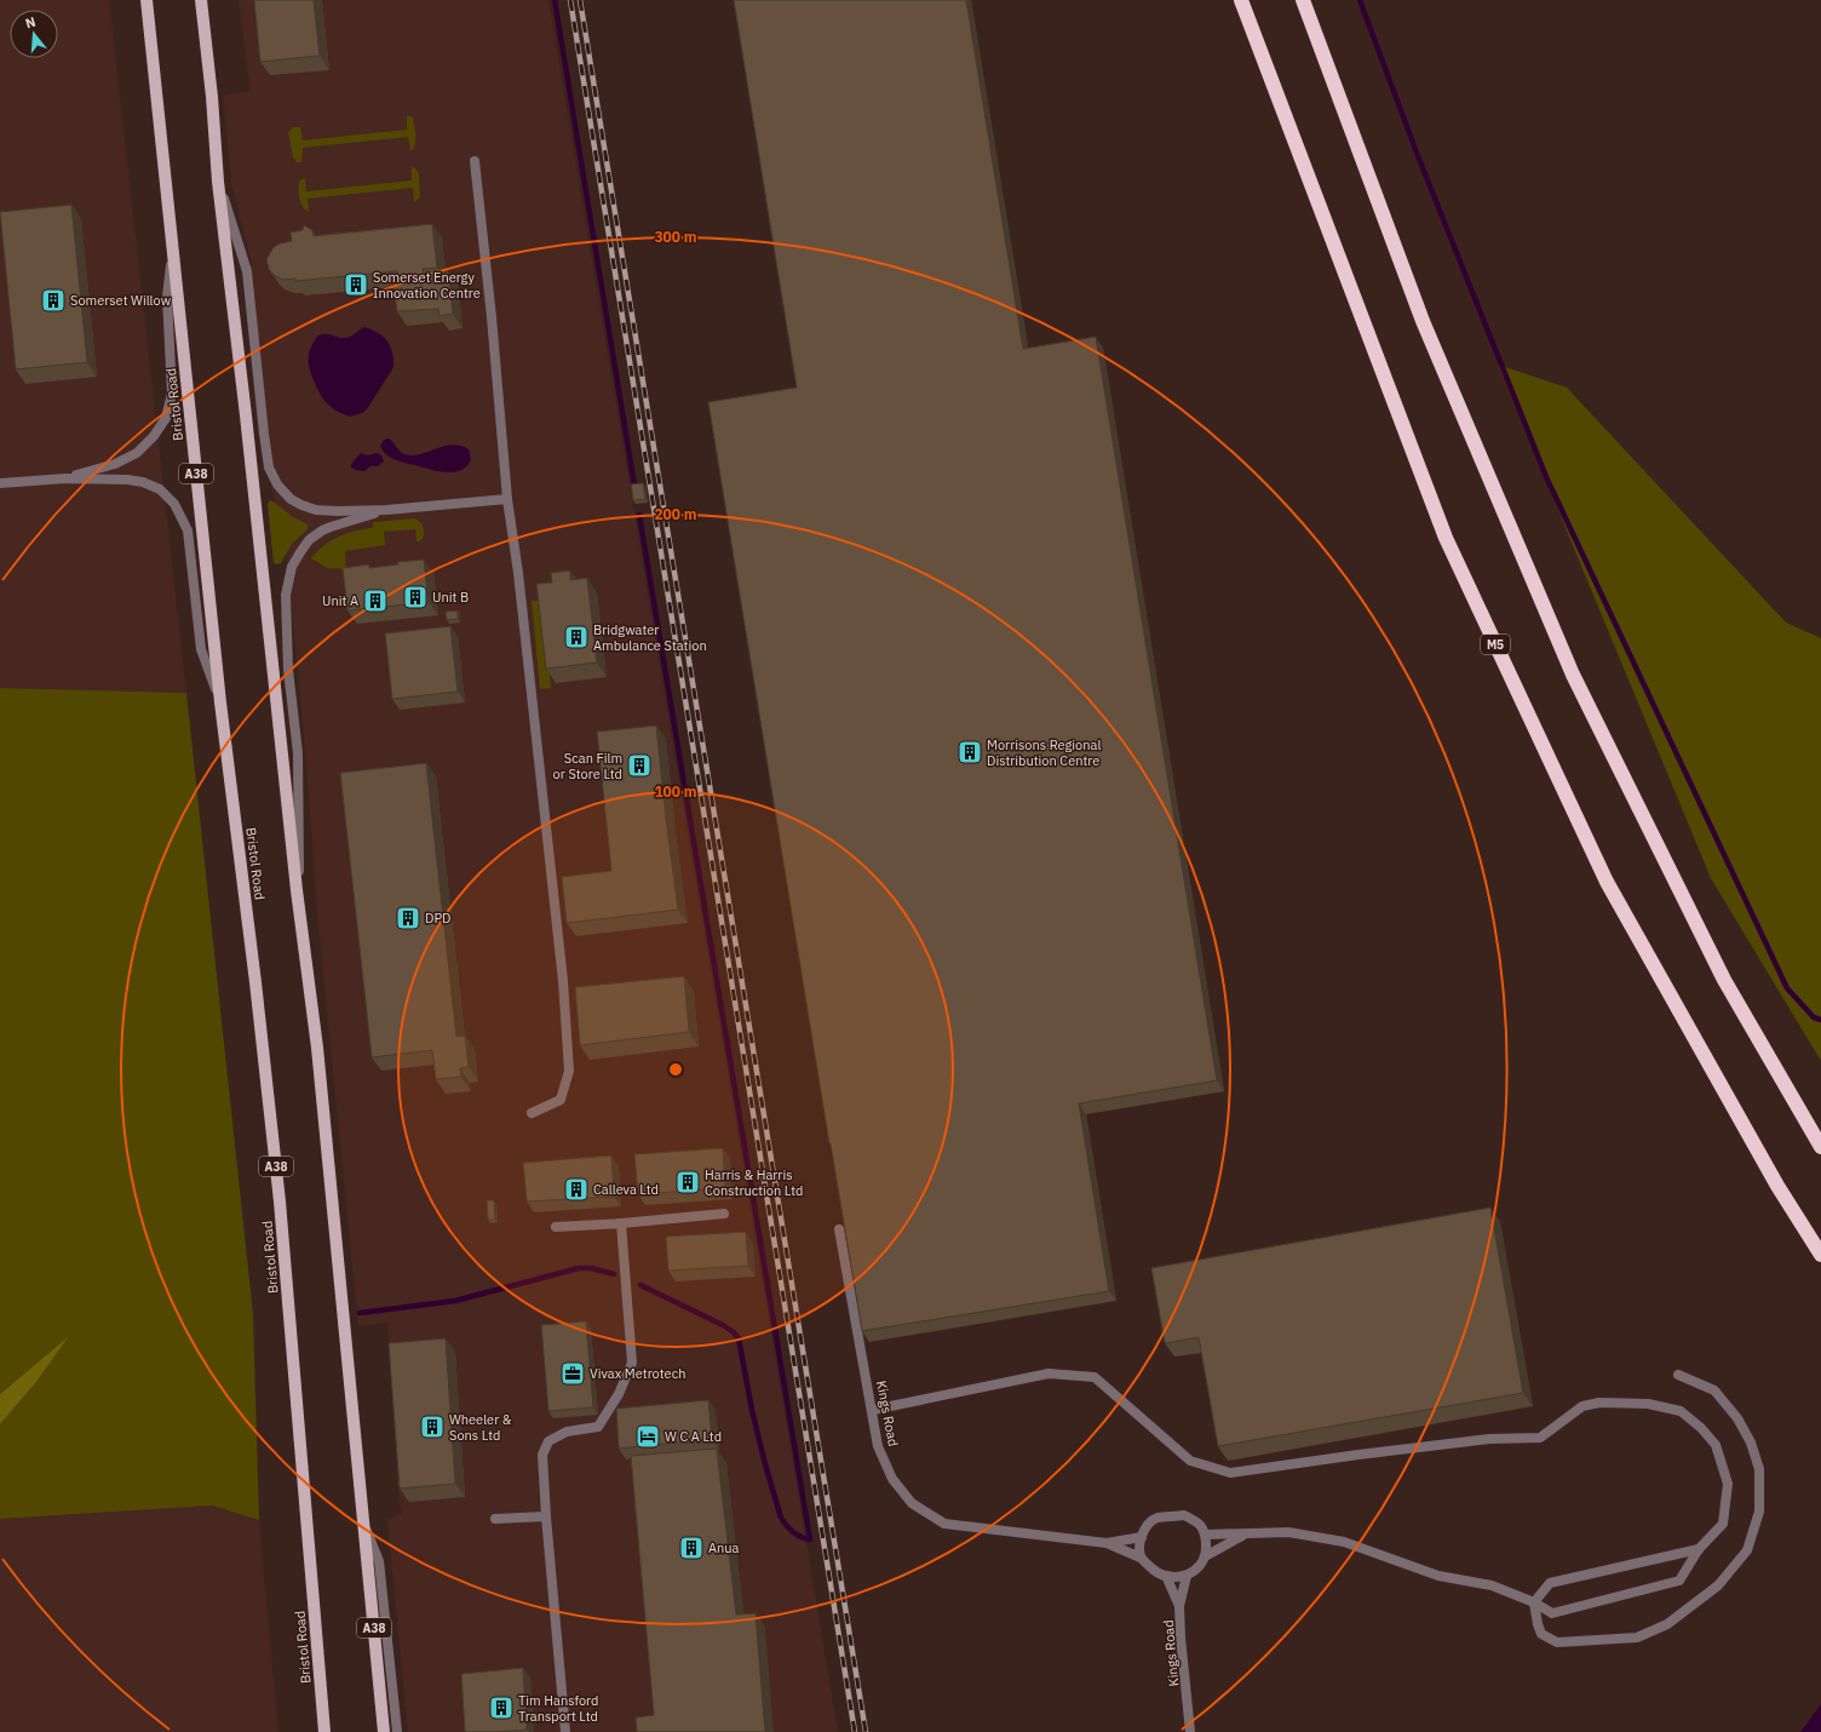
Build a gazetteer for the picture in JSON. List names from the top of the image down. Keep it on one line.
{"streets":{"highway":["M5"],"main road":["Bristol Road","A38"],"street":["Kings Road"]},"places":{"building":["Somerset Energy Innovation Centre","Somerset Willow","Unit B","Unit A","Bridgwater Ambulance Station","Morrisons Regional Distribution Centre","Scan Film or Store Ltd","DPD","Harris & Harris Construction Ltd","Calleva Ltd","Wheeler & Sons Ltd","Anua","Tim Hansford Transport Ltd"],"office":["Vivax Metrotech"],"hotel":["W C A Ltd"]},"north":"top","rings":["300 m","200 m","100 m"]}
